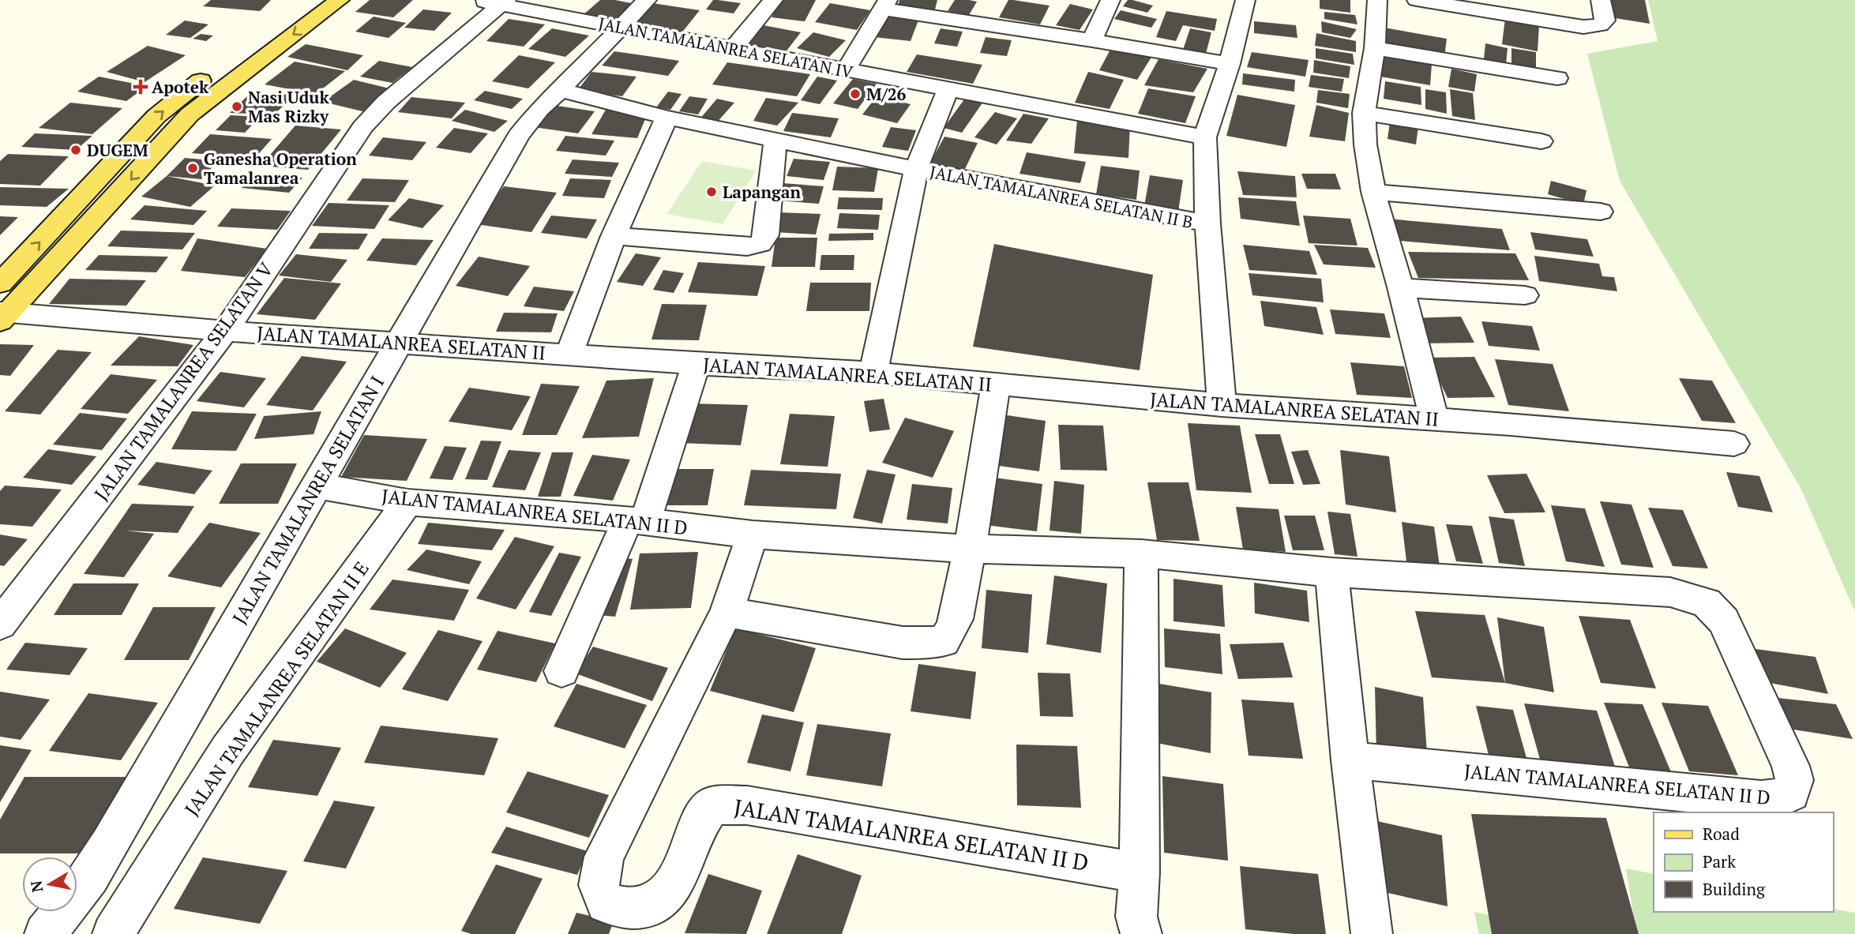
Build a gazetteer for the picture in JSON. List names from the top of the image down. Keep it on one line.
{"streets":{"street":["JALAN TAMALANREA SELATAN IV","JALAN TAMALANREA SELATAN II B","JALAN TAMALANREA SELATAN II","JALAN TAMALANREA SELATAN V","JALAN TAMALANREA SELATAN I","JALAN TAMALANREA SELATAN II D","JALAN TAMALANREA SELATAN II E"]},"crossings":[["JALAN TAMALANREA SELATAN IV","JALAN TAMALANREA SELATAN II B"],["JALAN TAMALANREA SELATAN IV","JALAN TAMALANREA SELATAN V"],["JALAN TAMALANREA SELATAN IV","JALAN TAMALANREA SELATAN I"],["JALAN TAMALANREA SELATAN II B","JALAN TAMALANREA SELATAN II"],["JALAN TAMALANREA SELATAN II B","JALAN TAMALANREA SELATAN I"],["JALAN TAMALANREA SELATAN II","JALAN TAMALANREA SELATAN V"],["JALAN TAMALANREA SELATAN II","JALAN TAMALANREA SELATAN I"],["JALAN TAMALANREA SELATAN I","JALAN TAMALANREA SELATAN II D"],["JALAN TAMALANREA SELATAN II D","JALAN TAMALANREA SELATAN II E"]],"places":{"health":["Apotek"],"other":["M/26","Nasi Uduk Mas Rizky","DUGEM","Ganesha Operation Tamalanrea","Lapangan"]},"legend":["Road","Park","Building"],"north":"left"}
